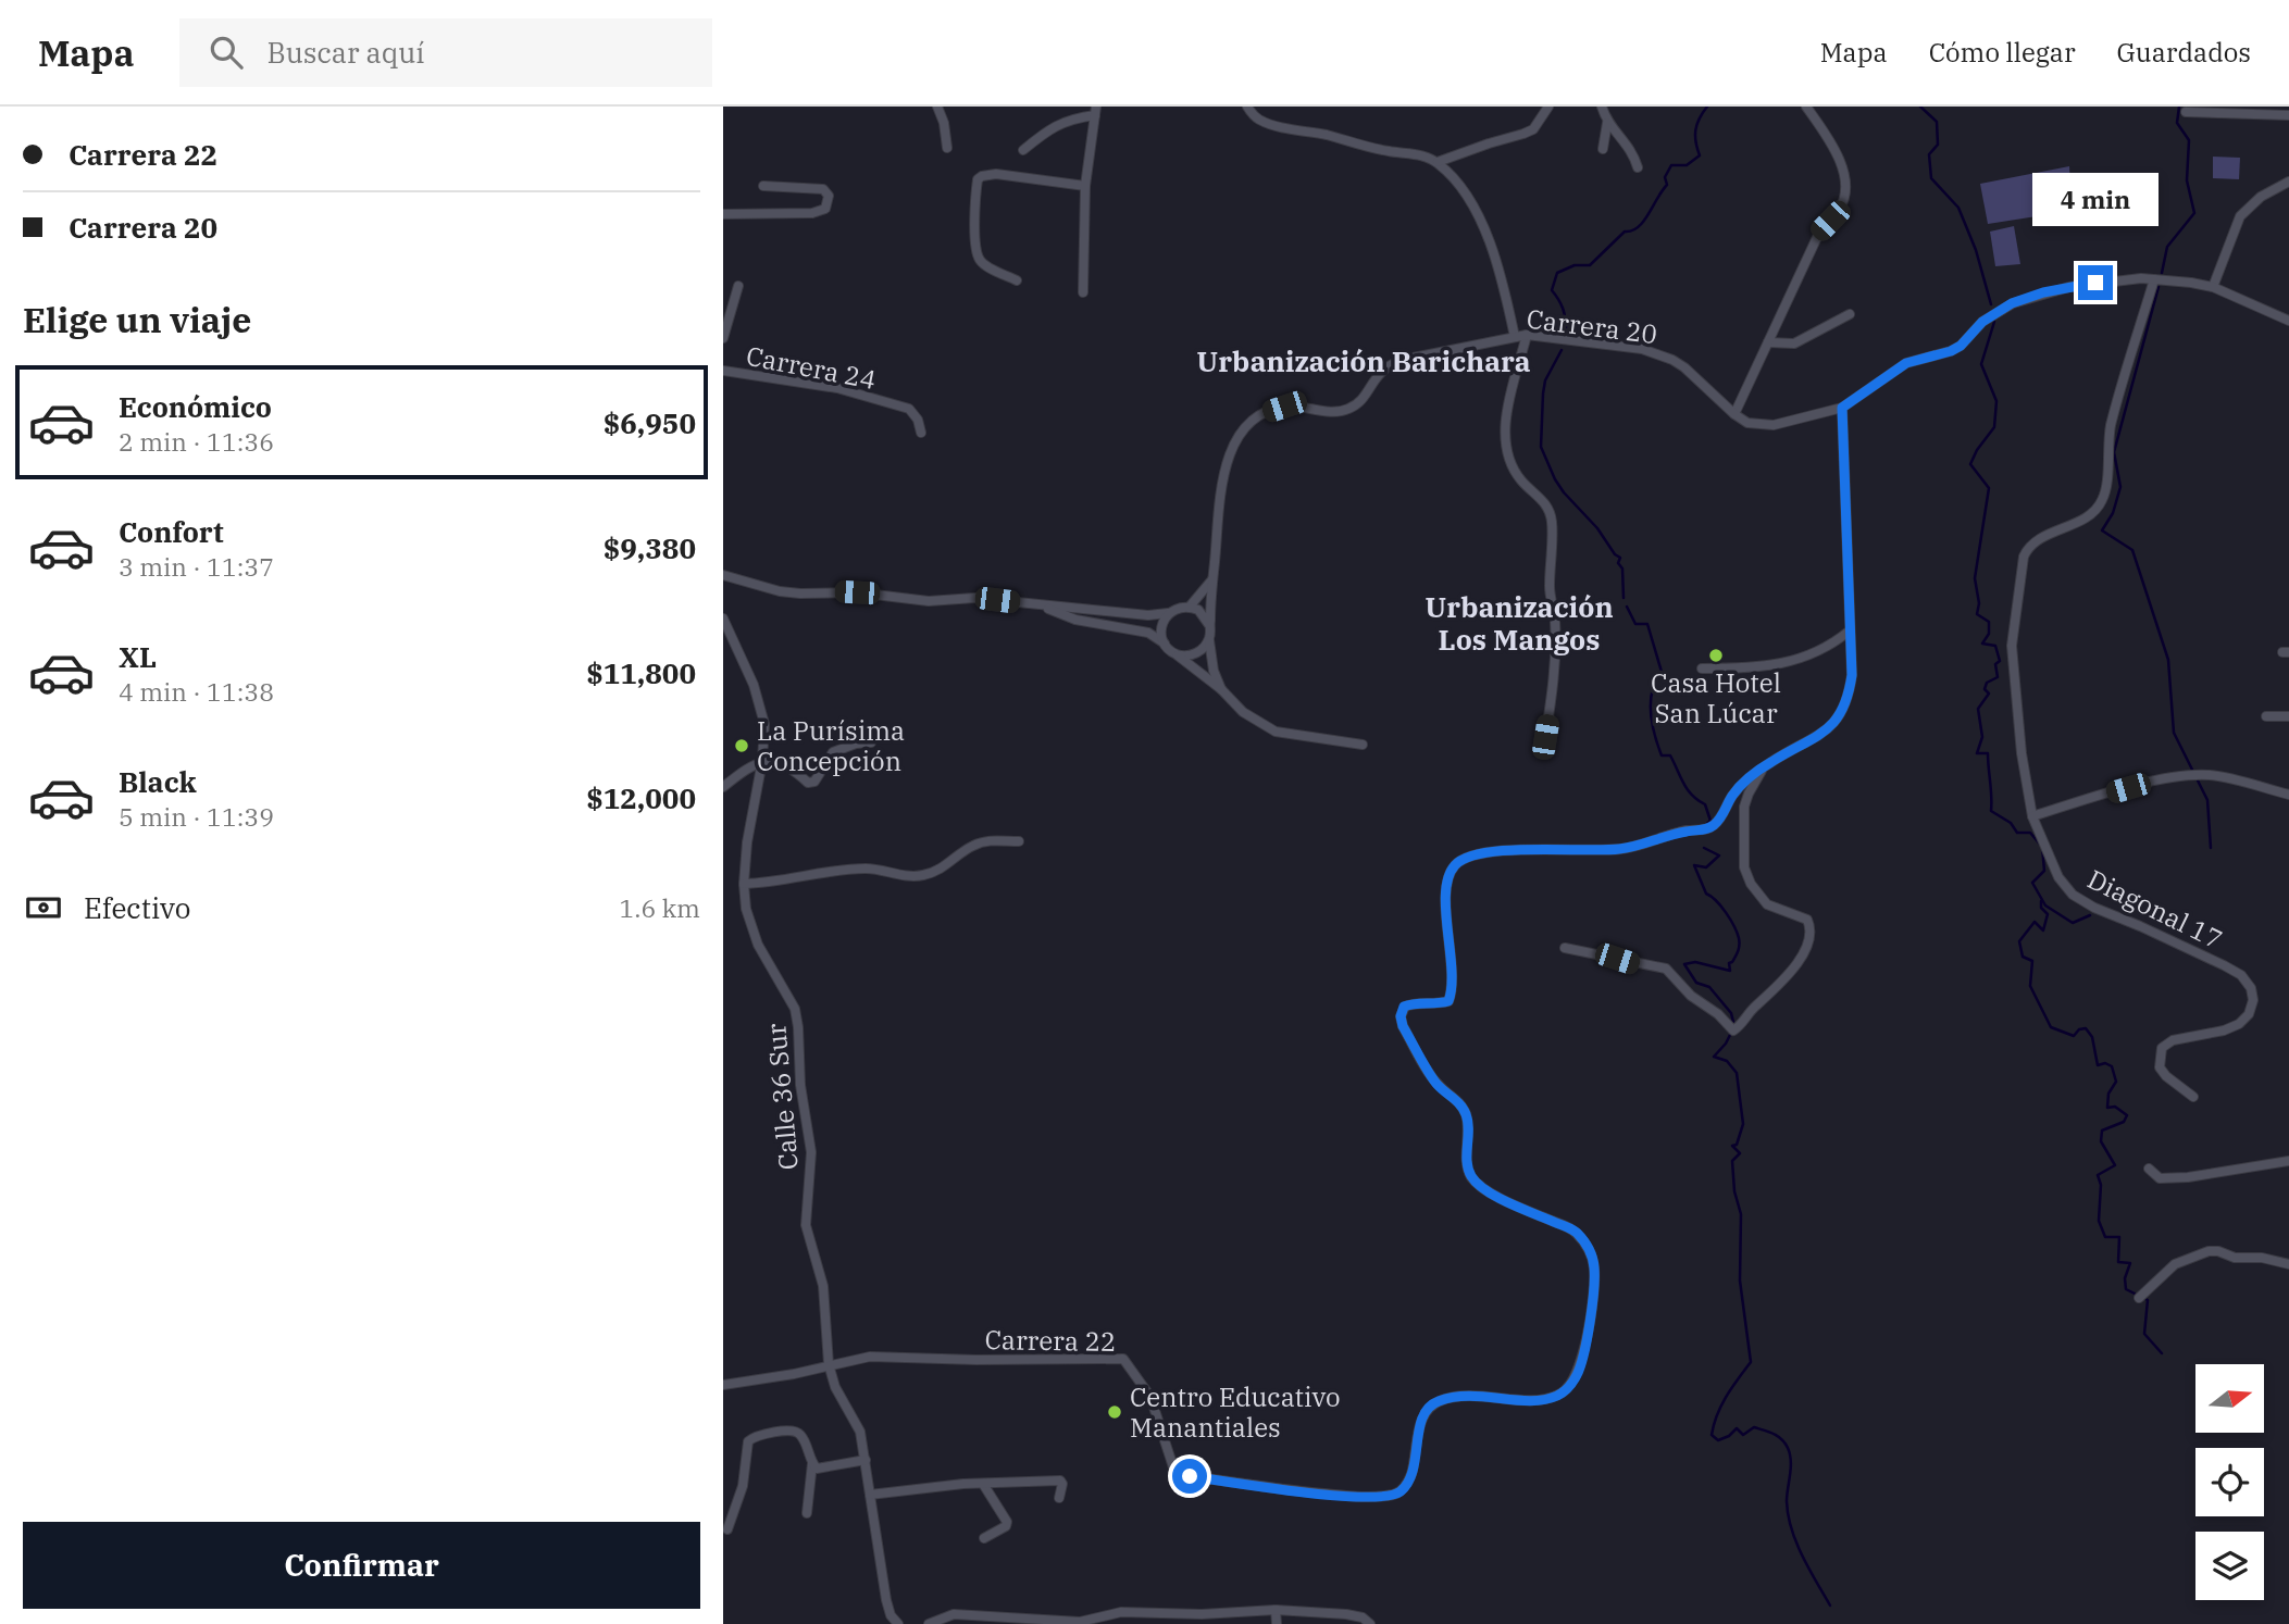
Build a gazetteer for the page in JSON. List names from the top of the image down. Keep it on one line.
{"streets":{"street":["Carrera 20","Carrera 24","Diagonal 17","Calle 36 Sur","Carrera 22"]},"crossings":[["Carrera 20","Diagonal 17"],["Calle 36 Sur","Carrera 22"]],"districts":["Urbanización Barichara","Urbanización Los Mangos"],"places":["Casa Hotel San Lúcar","La Purísima Concepción","Centro Educativo Manantiales"],"north":"right","page":{"header":"Mapa","search":"Buscar aquí","nav":["Mapa","Cómo llegar","Guardados"],"banner":["Carrera 22","Carrera 20"],"bubble":"4 min","heading":"Elige un viaje","list":[{"name":"Económico","note":"2 min · 11:36","value":"$6,950"},{"name":"Confort","note":"3 min · 11:37","value":"$9,380"},{"name":"XL","note":"4 min · 11:38","value":"$11,800"},{"name":"Black","note":"5 min · 11:39","value":"$12,000"}],"pay":["Efectivo","1.6 km"],"buttons":"Confirmar"}}
